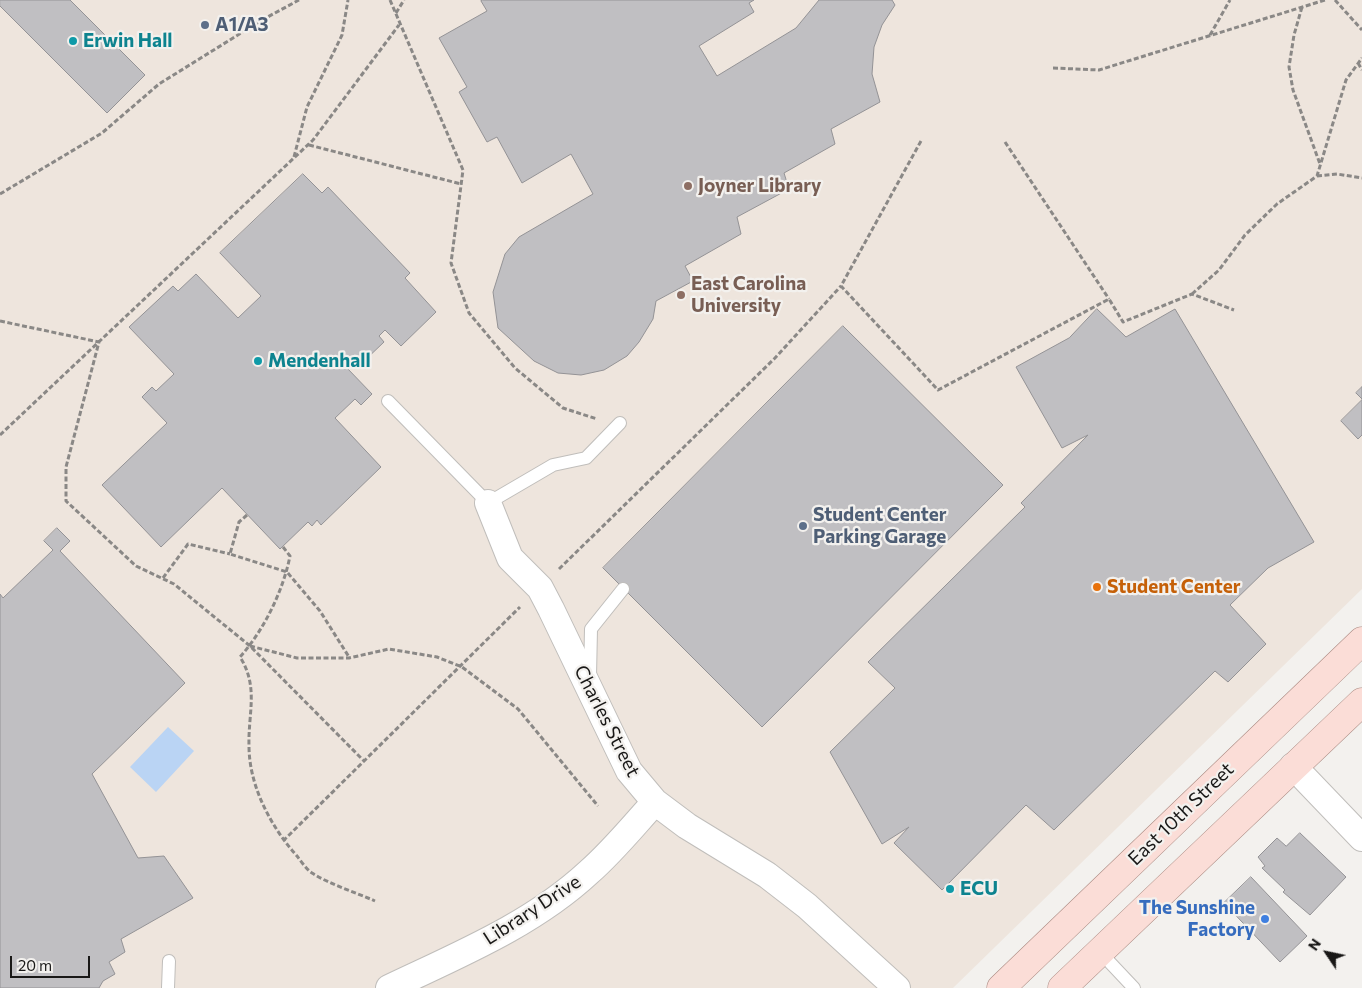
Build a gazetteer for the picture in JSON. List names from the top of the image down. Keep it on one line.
{"streets":{"main road":["East 10th Street"],"street":["Charles Street","Library Drive"]},"crossings":[["Charles Street","Library Drive"]],"places":["A1/A3","Erwin Hall","Joyner Library","East Carolina University","Mendenhall","Student Center Parking Garage","Student Center","ECU","The Sunshine Factory"],"scale_bar":"20 m","north":"top left"}
